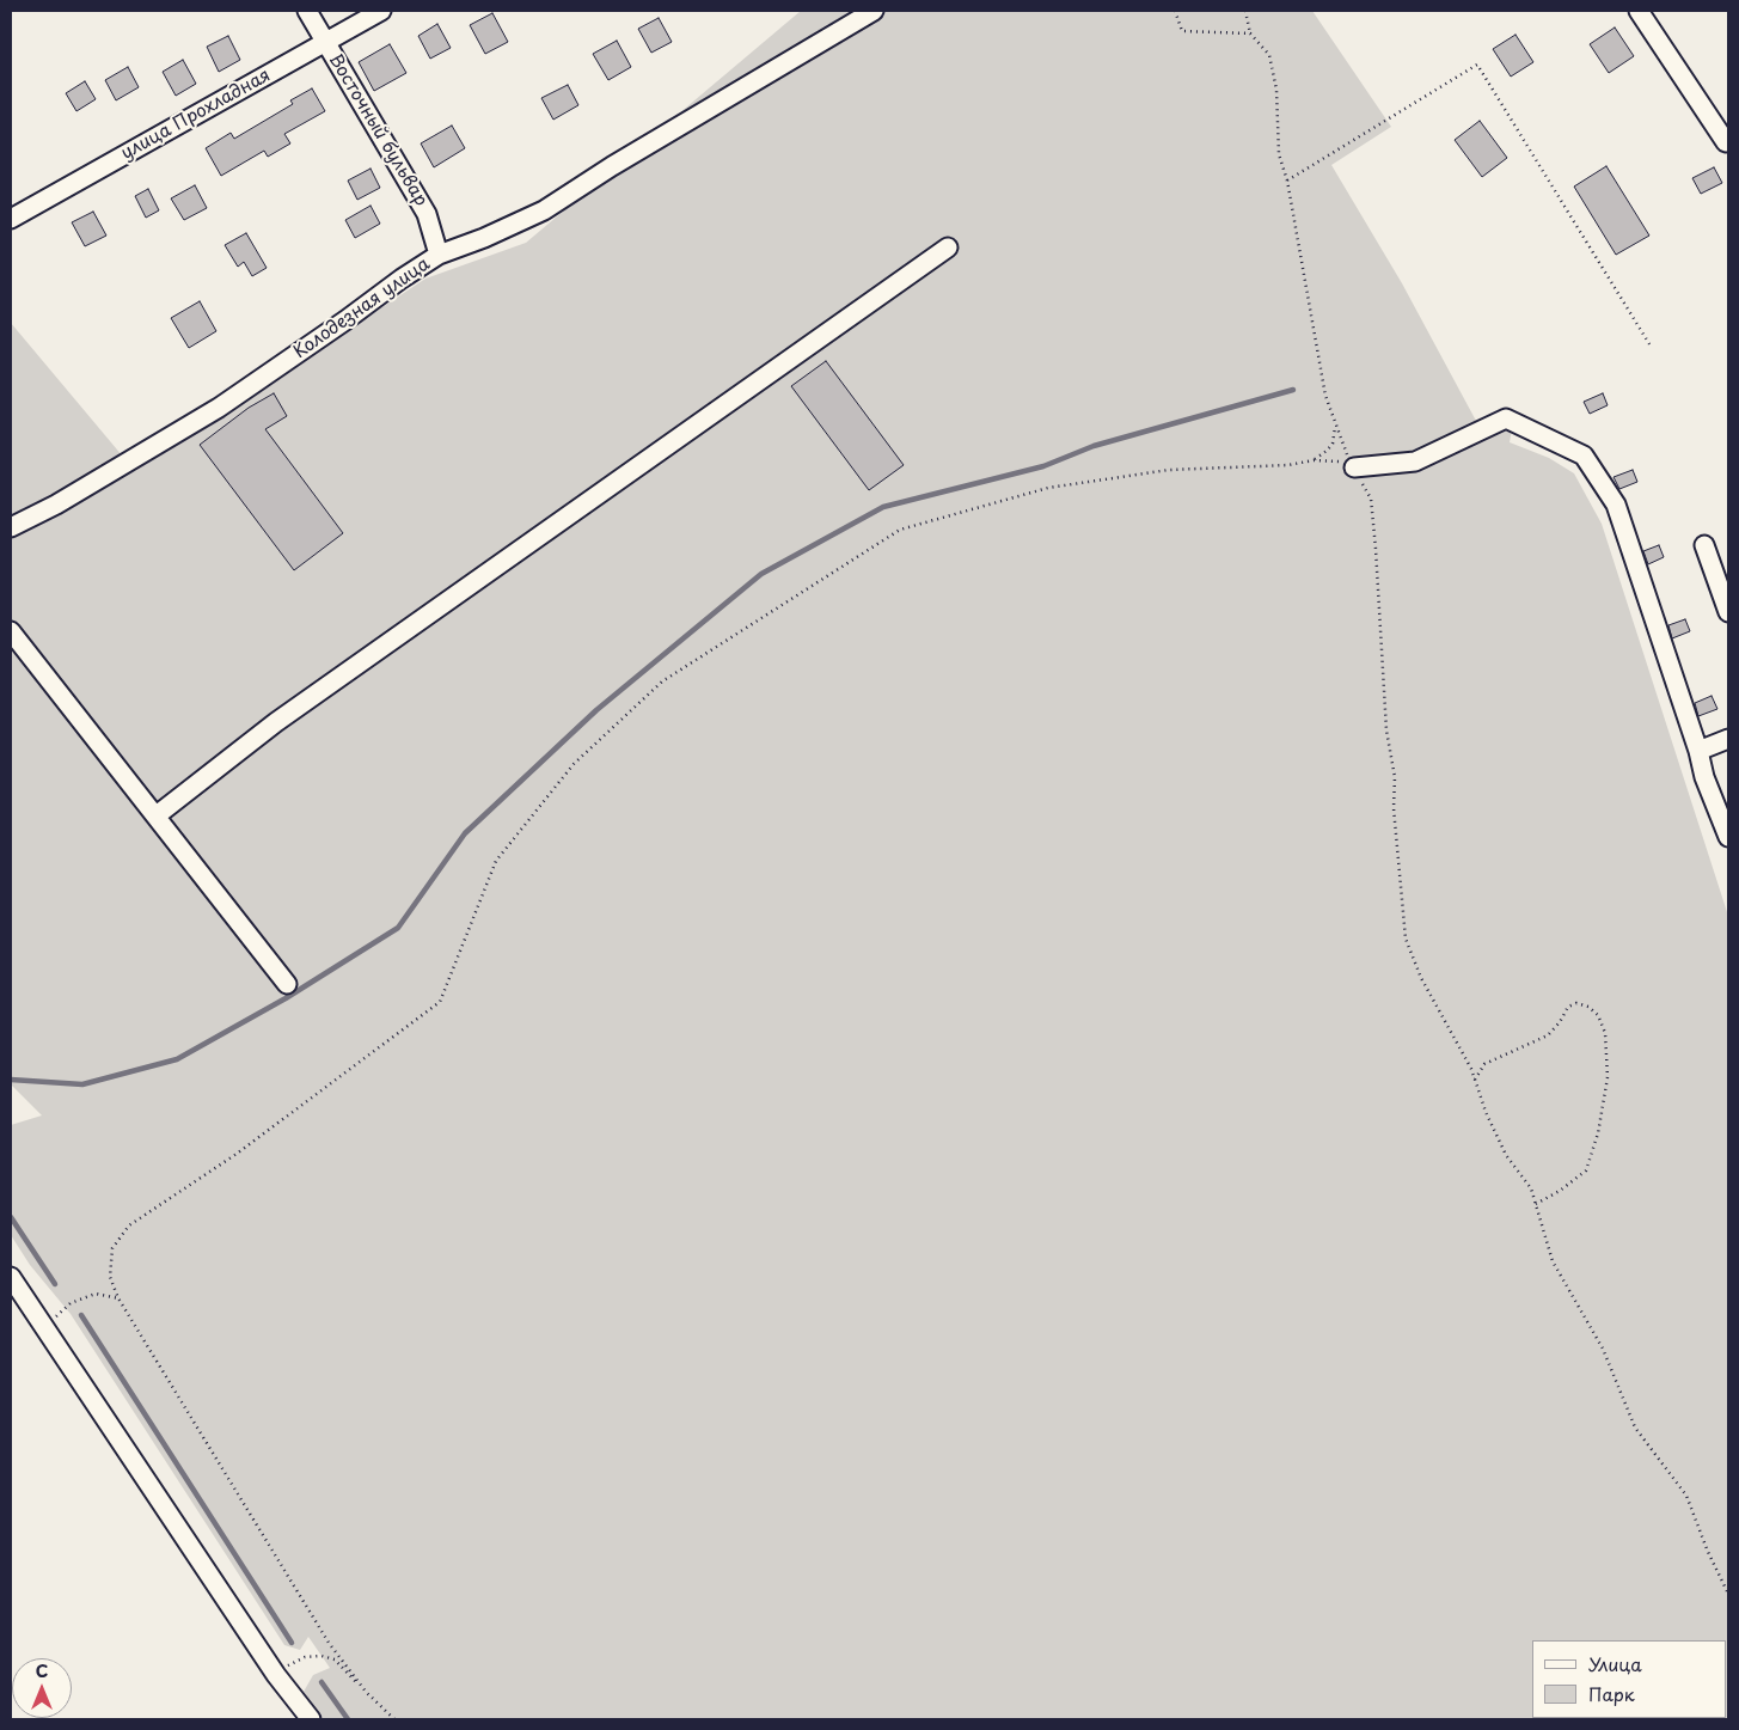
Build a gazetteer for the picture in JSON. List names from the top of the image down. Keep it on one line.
{"streets":{"street":["улица Прохладная","Восточный бульвар","Колодезная улица"]},"crossings":[["улица Прохладная","Восточный бульвар"],["Восточный бульвар","Колодезная улица"]],"legend":["Улица","Парк"],"north":"top"}
